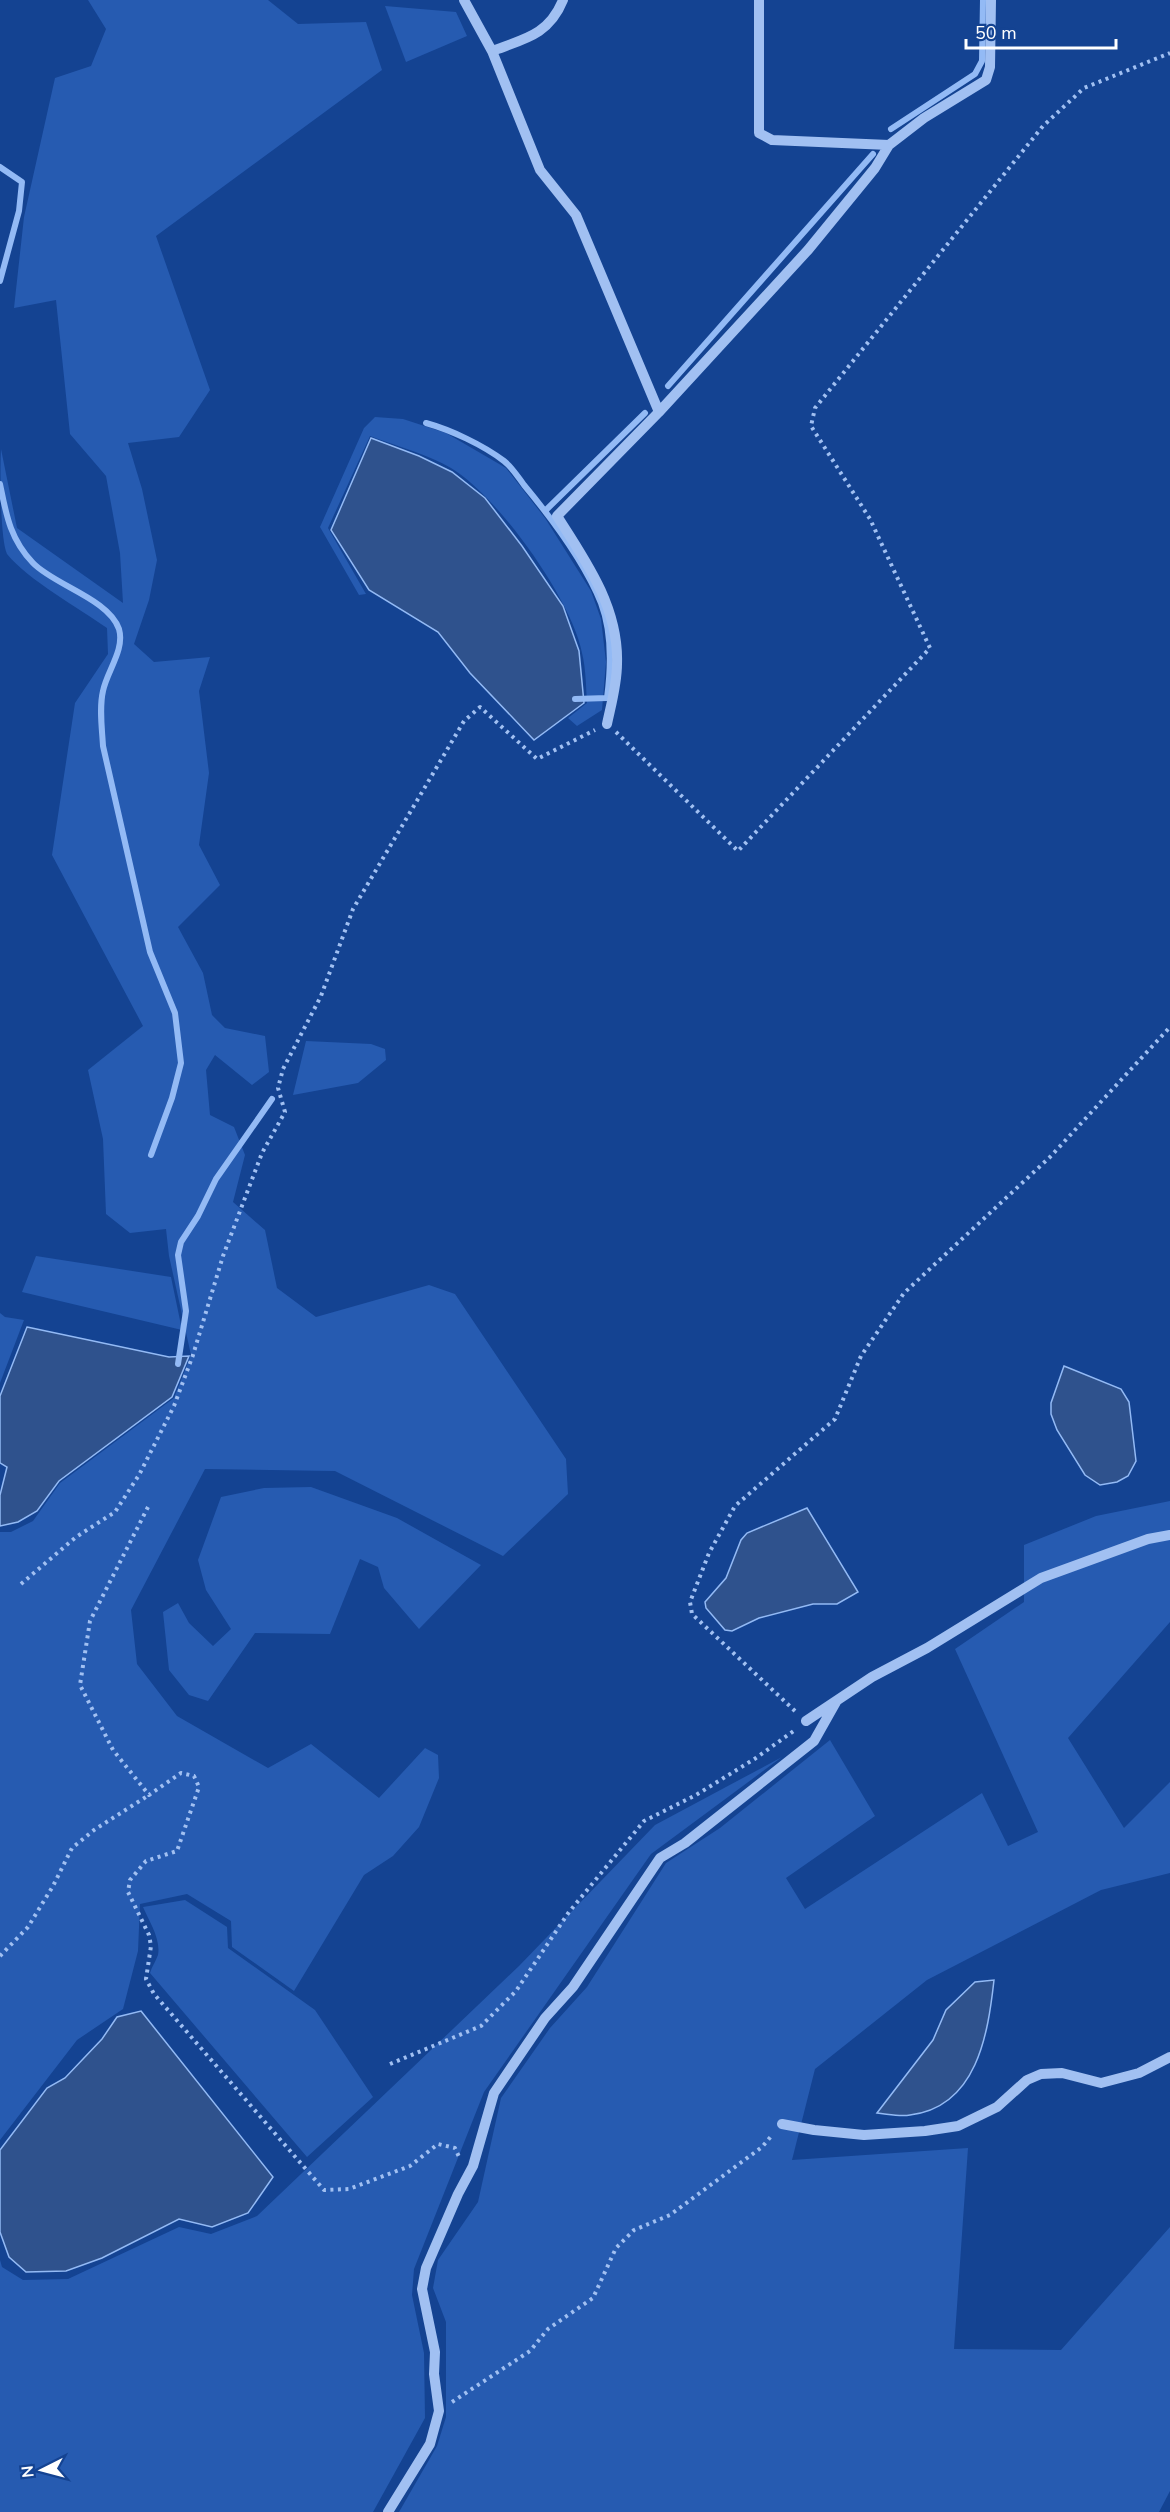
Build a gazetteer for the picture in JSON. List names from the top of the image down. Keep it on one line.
{"scale_bar":"50 m","north":"left"}
